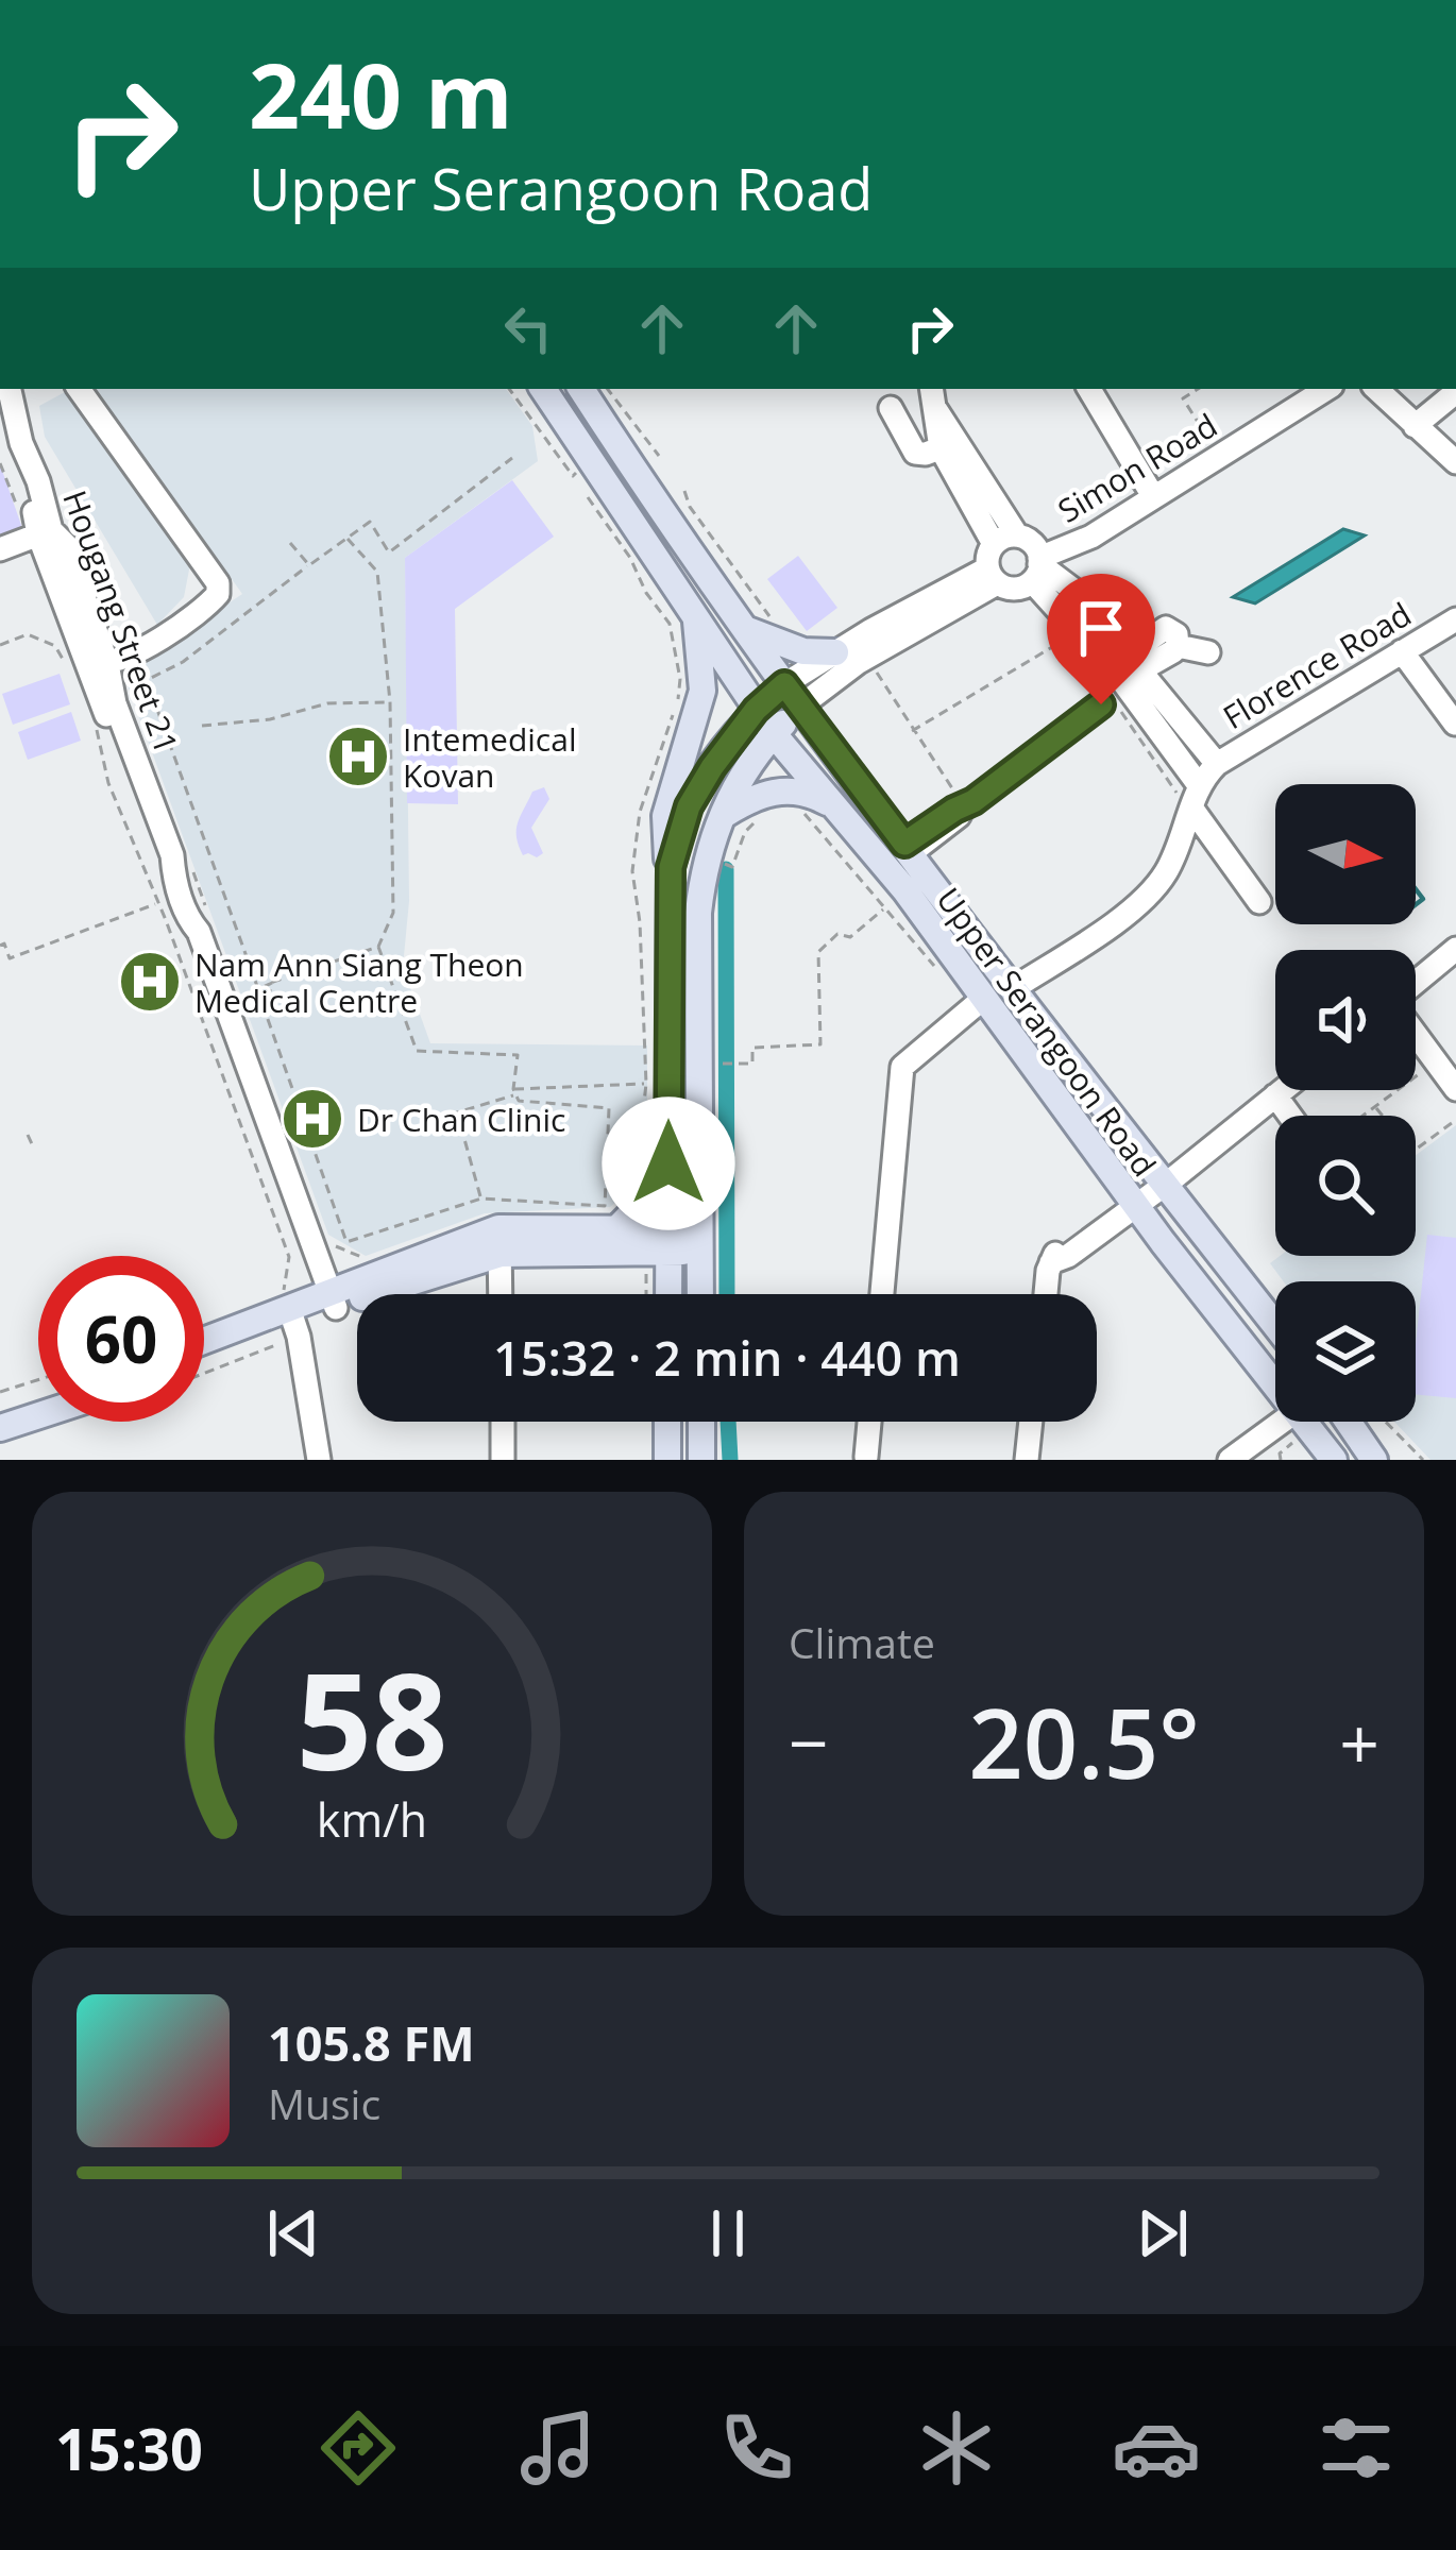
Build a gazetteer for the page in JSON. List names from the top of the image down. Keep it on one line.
{"streets":{"main road":["Upper Serangoon Road"],"street":["Simon Road","Hougang Street 21","Florence Road"]},"crossings":[["Florence Road","Upper Serangoon Road"]],"places":{"hospital":["Intemedical Kovan","Nam Ann Siang Theon Medical Centre","Dr Chan Clinic"]},"north":"right","page":{"turn":["240 m","Upper Serangoon Road"],"limit":"60","trip":"15:32 · 2 min · 440 m","tile":"Climate","heat":["−","20.5°","+"],"song":["105.8 FM","Music"],"tabs":"15:30","gauge":["58","km/h"]}}
